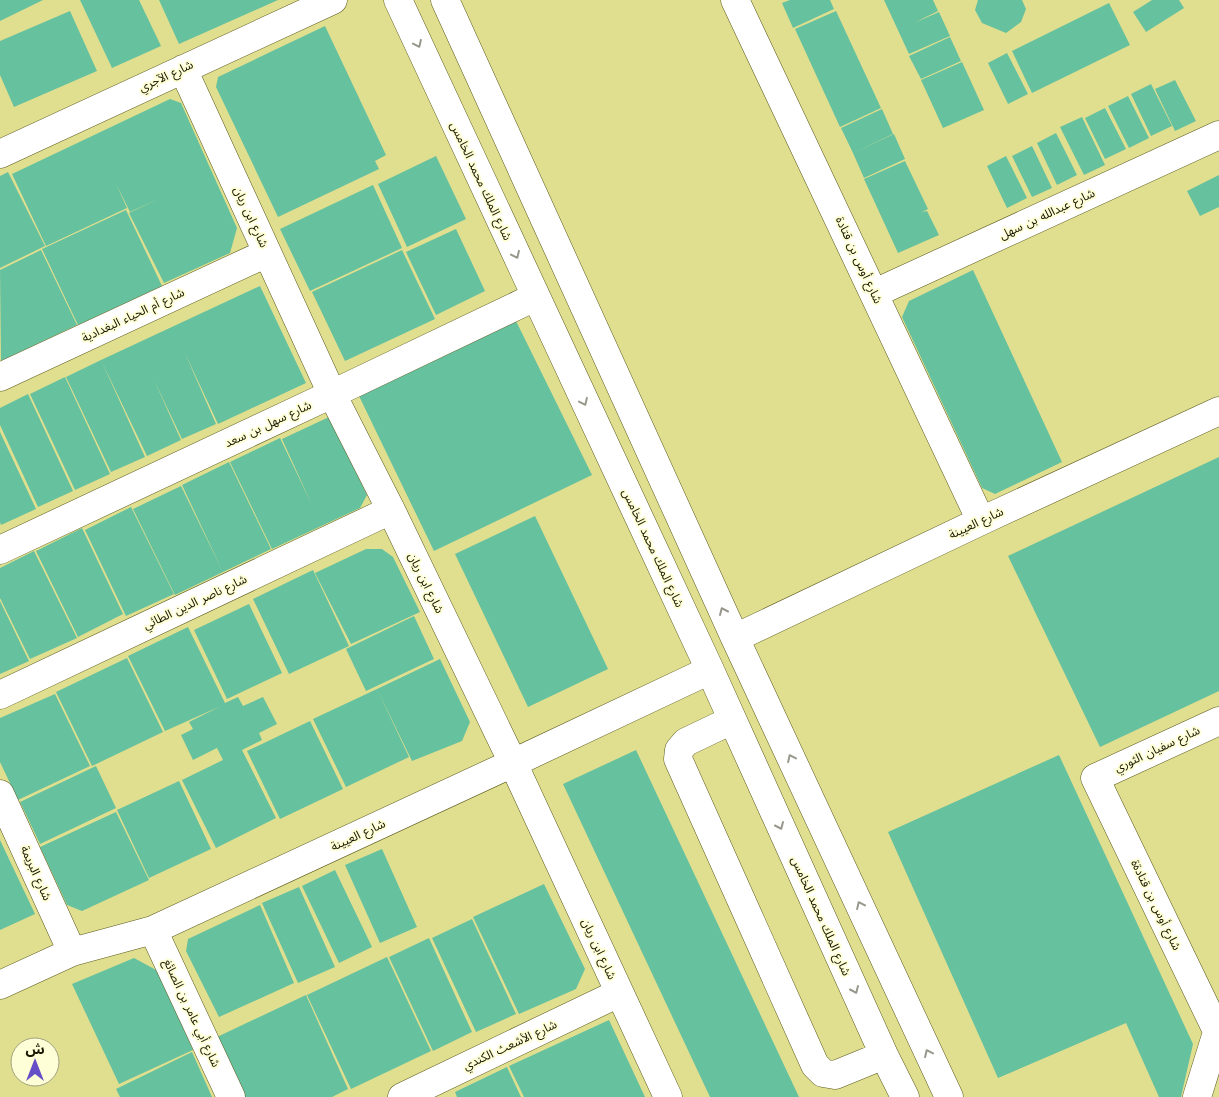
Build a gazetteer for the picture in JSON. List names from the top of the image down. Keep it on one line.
{"streets":{"street":["شارع الآجري","شارع الملك محمد الخامس","شارع عبدالله بن سهل","شارع ابن ريان","شارع أوس بن قتادة","شارع أم الحياء البغدادية","شارع سهل بن سعد","شارع العيينة","شارع ناصر الدين الطائي","شارع سفيان الثوري","شارع البريمة","شارع أوس بن قتادةة","شارع أبي عامر بن الصائغ","شارع الأشعث الكندي"]},"crossings":[["شارع الآجري","شارع ابن ريان"],["شارع الملك محمد الخامس","شارع سهل بن سعد"],["شارع الملك محمد الخامس","شارع العيينة"],["شارع عبدالله بن سهل","شارع أوس بن قتادة"],["شارع ابن ريان","شارع أم الحياء البغدادية"],["شارع ابن ريان","شارع سهل بن سعد"],["شارع ابن ريان","شارع العيينة"],["شارع ابن ريان","شارع ناصر الدين الطائي"],["شارع ابن ريان","شارع الأشعث الكندي"],["شارع أوس بن قتادة","شارع العيينة"],["شارع العيينة","شارع البريمة"],["شارع العيينة","شارع أبي عامر بن الصائغ"],["شارع سفيان الثوري","شارع أوس بن قتادةة"]],"north":"top"}
